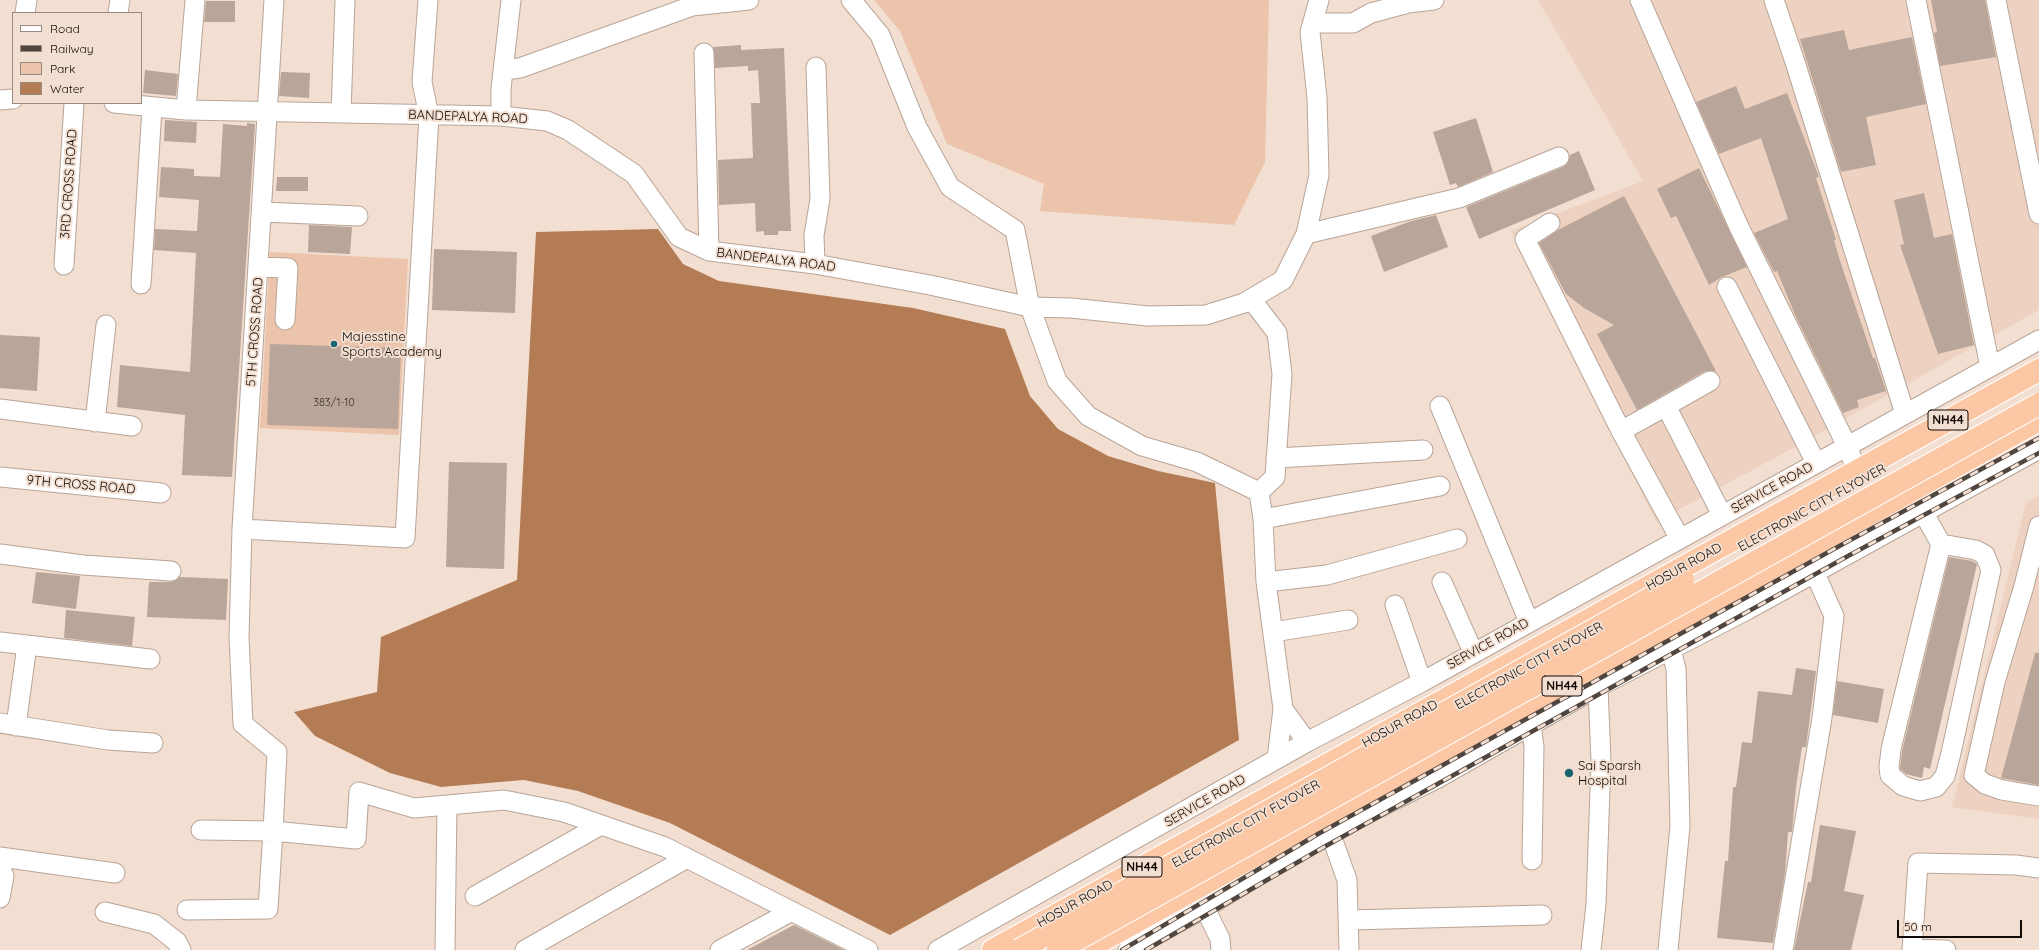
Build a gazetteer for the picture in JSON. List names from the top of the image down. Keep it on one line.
{"streets":{"highway":["NH44","ELECTRONIC CITY FLYOVER","HOSUR ROAD"],"street":["BANDEPALYA ROAD","3RD CROSS ROAD","5TH CROSS ROAD","9TH CROSS ROAD","SERVICE ROAD"]},"crossings":[["BANDEPALYA ROAD","5TH CROSS ROAD"]],"places":["Majesstine Sports Academy","Sai Sparsh Hospital"],"house_numbers":["383/1-10"],"legend":["Road","Railway","Park","Water"],"scale_bar":"50 m"}
